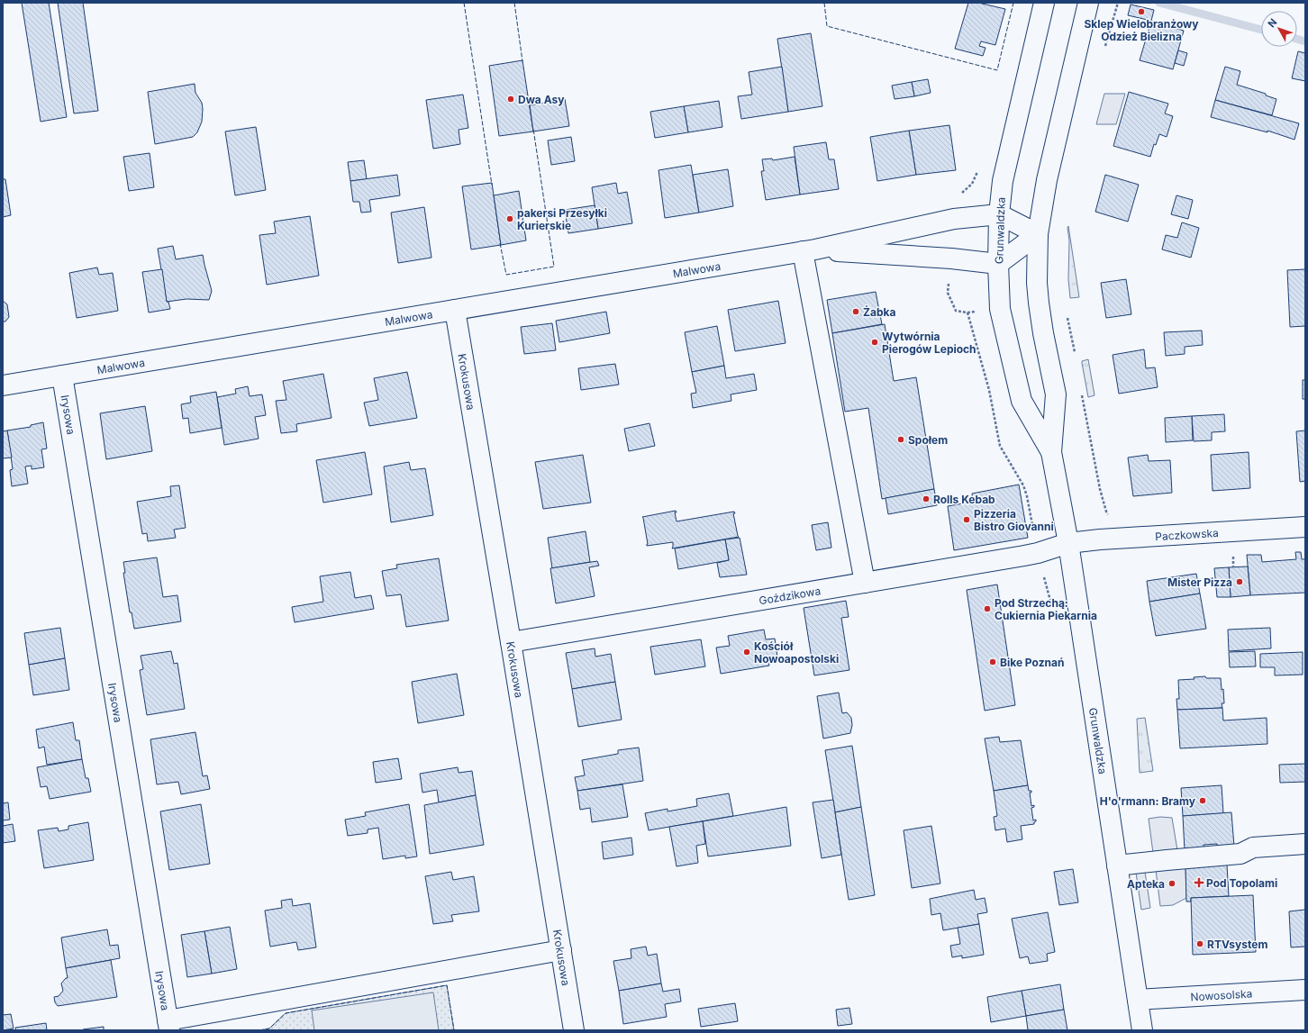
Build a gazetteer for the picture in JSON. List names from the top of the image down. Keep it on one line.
{"streets":{"street":["Grunwaldzka","Malwowa","Krokusowa","Irysowa","Paczkowska","Goździkowa","Nowosolska"]},"crossings":[["Grunwaldzka","Malwowa"],["Grunwaldzka","Paczkowska"],["Grunwaldzka","Goździkowa"],["Grunwaldzka","Nowosolska"],["Malwowa","Krokusowa"],["Malwowa","Irysowa"],["Krokusowa","Goździkowa"],["Paczkowska","Goździkowa"]],"places":{"other":["Sklep Wielobranżowy Odzież Bielizna","Dwa Asy","pakersi Przesyłki Kurierskie","Żabka","Wytwórnia Pierogów Lepioch","Społem","Rolls Kebab","Pizzeria Bistro Giovanni","Mister Pizza","Pod Strzechą: Cukiernia Piekarnia","Kościół Nowoapostolski","Bike Poznań","H'o'rmann: Bramy","Apteka","RTVsystem"],"health":["Pod Topolami"]},"north":"top left"}
